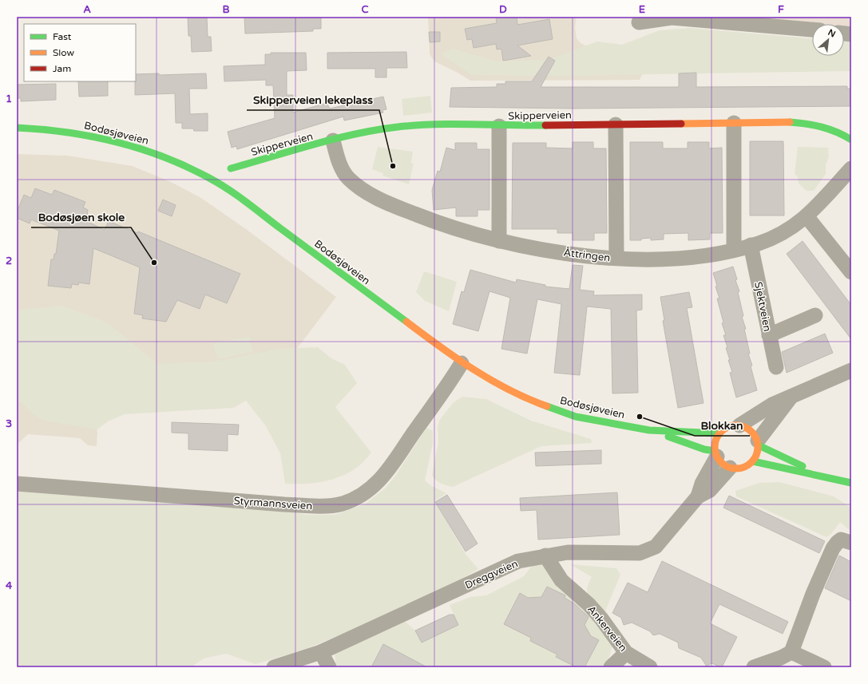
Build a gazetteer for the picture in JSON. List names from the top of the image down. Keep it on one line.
{"streets":{"street":["Skipperveien","Bodøsjøveien","Åttringen","Sjektveien","Styrmannsveien","Dreggveien","Ankerveien"]},"crossings":[["Skipperveien","Åttringen"],["Bodøsjøveien","Styrmannsveien"],["Bodøsjøveien","Dreggveien"],["Åttringen","Sjektveien"],["Dreggveien","Ankerveien"]],"places":["Skipperveien lekeplass","Bodøsjøen skole","Blokkan"],"legend":["Fast","Slow","Jam"],"north":"top right","grid":{"columns":["A","B","C","D","E","F"],"rows":["1","2","3","4"]}}
